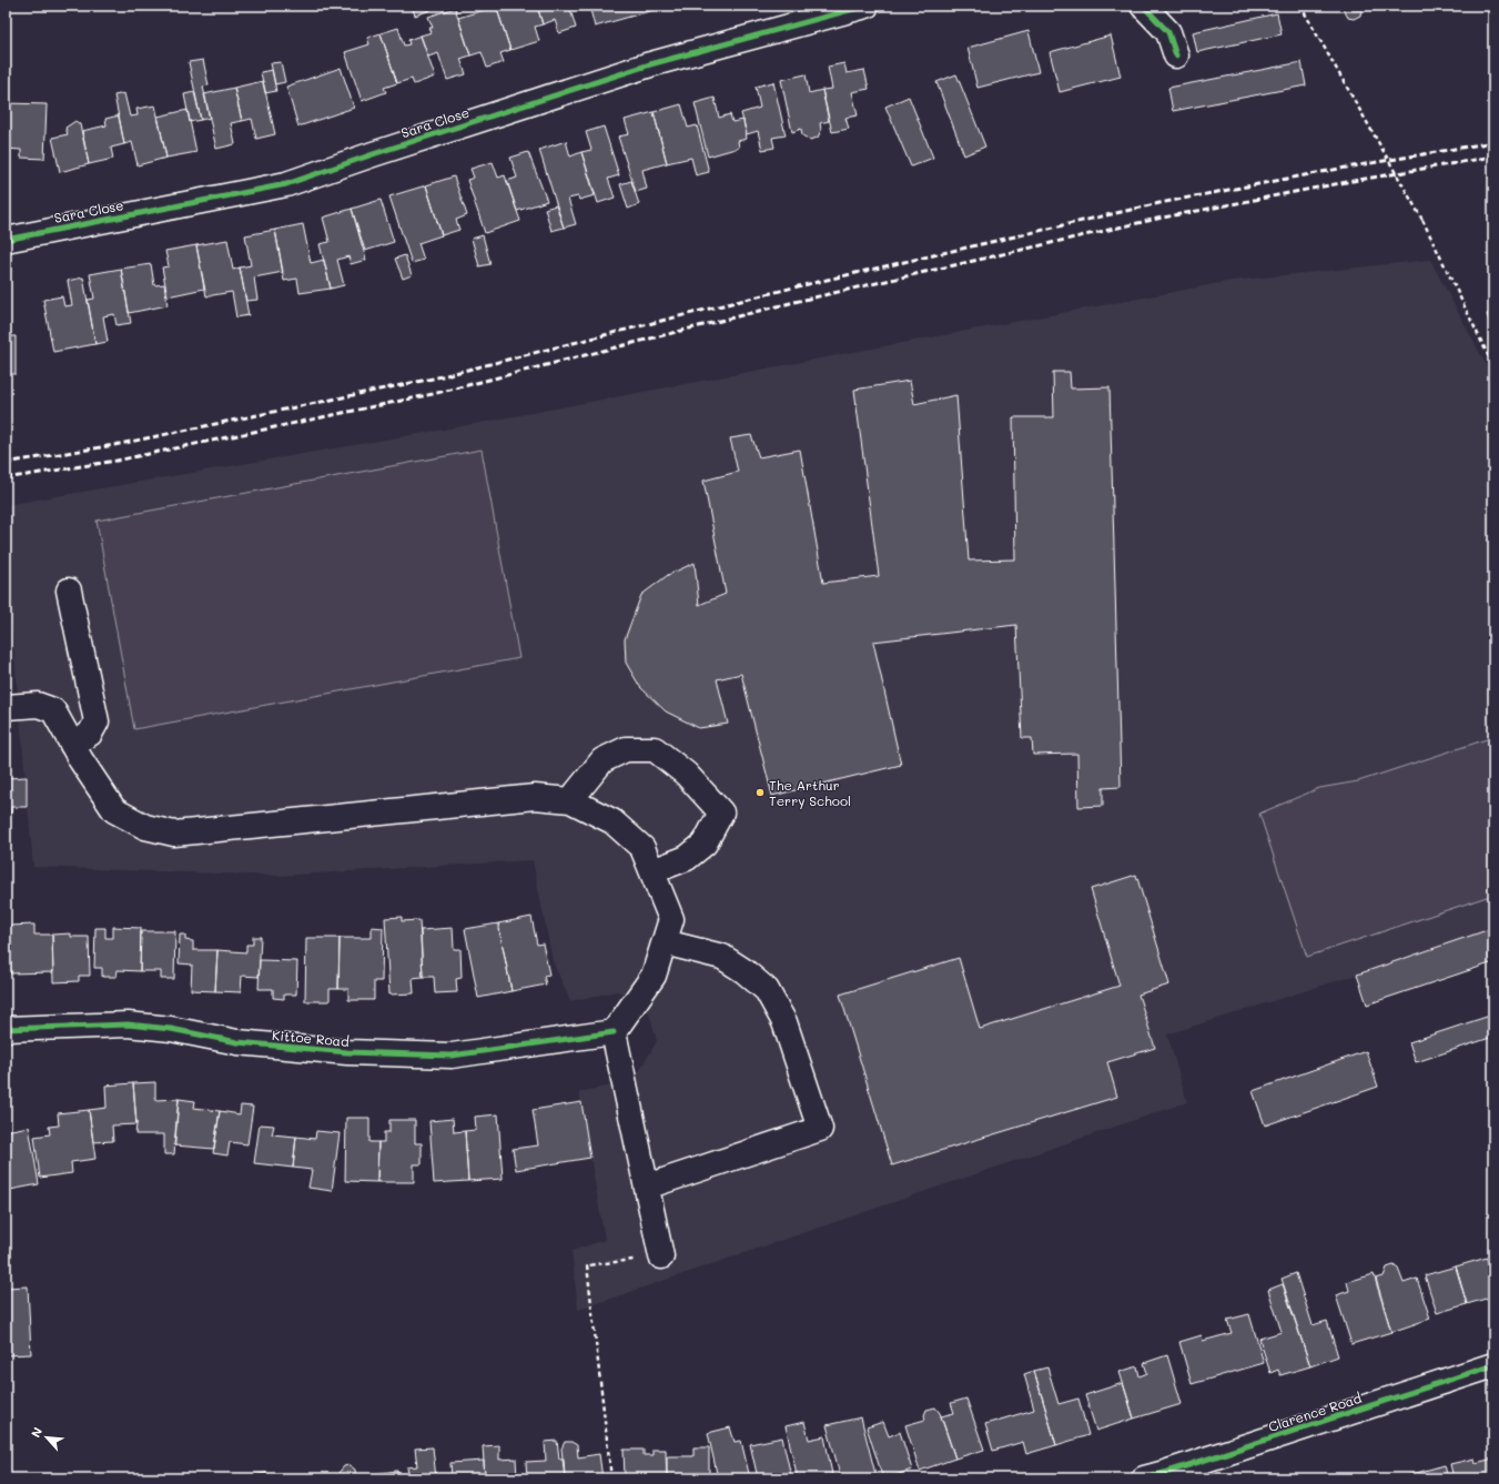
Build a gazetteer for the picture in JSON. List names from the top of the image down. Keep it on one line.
{"streets":{"street":["Sara Close","Kittoe Road","Clarence Road"]},"places":["The Arthur Terry School"],"north":"top left"}
